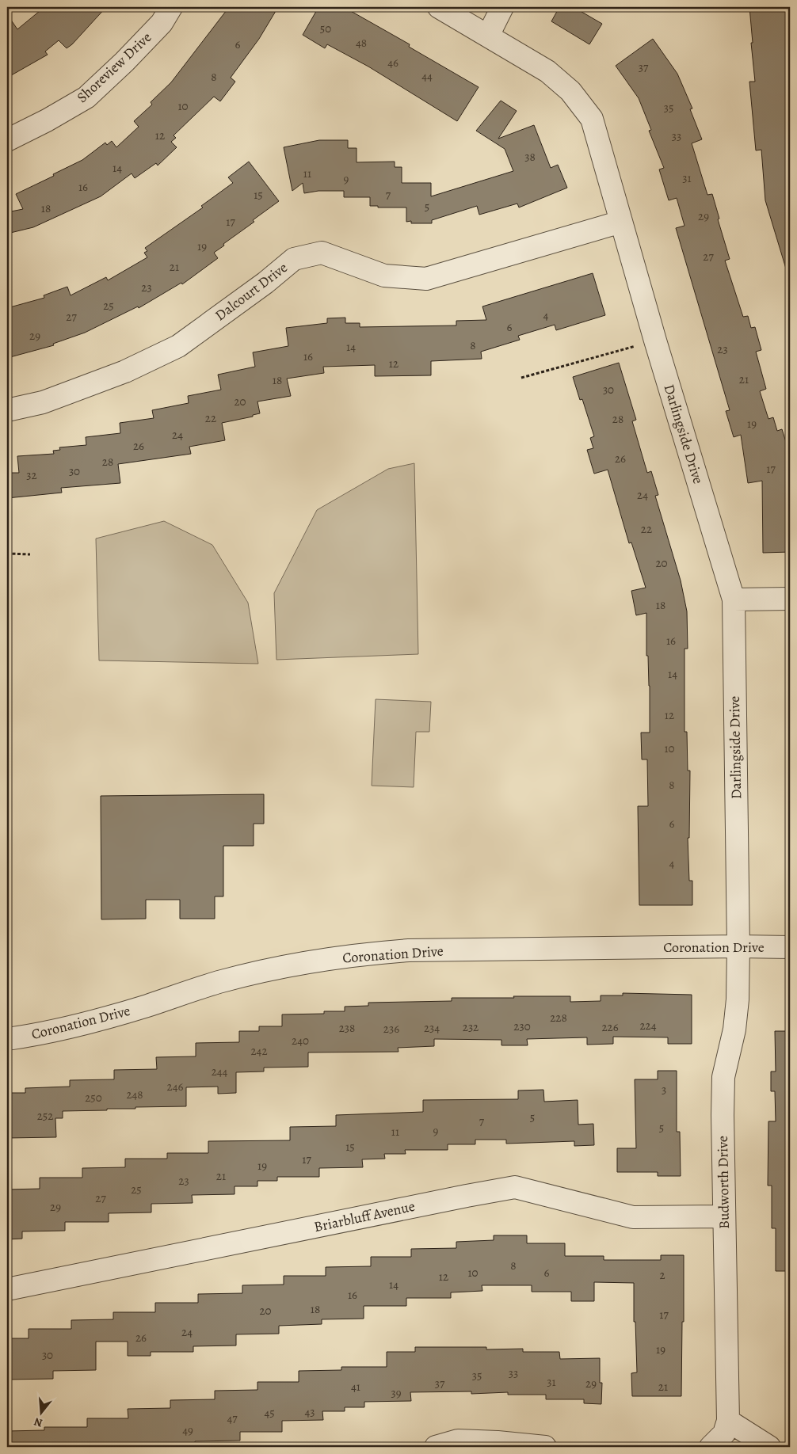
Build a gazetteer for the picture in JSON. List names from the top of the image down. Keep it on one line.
{"streets":{"street":["Shoreview Drive","Dalcourt Drive","Darlingside Drive","Coronation Drive","Budworth Drive","Briarbluff Avenue"]},"crossings":[["Dalcourt Drive","Darlingside Drive"],["Darlingside Drive","Coronation Drive"],["Darlingside Drive","Budworth Drive"],["Coronation Drive","Budworth Drive"],["Budworth Drive","Briarbluff Avenue"]],"house_numbers":["50","48","6","46","37","44","8","10","35","12","33","38","14","11","31","9","16","15","7","5","18","29","17","19","27","21","23","25","4","27","6","29","8","14","23","16","12","21","18","30","20","22","28","19","24","26","26","28","17","30","32","24","22","20","18","16","14","12","10","8","6","4","228","224","230","232","226","238","234","236","240","242","244","246","3","248","250","252","5","7","5","9","11","15","17","19","21","23","25","27","29","8","10","6","2","12","14","16","18","20","17","24","26","19","30","33","35","31","37","29","41","21","39","43","45","47","49"],"north":"bottom"}
